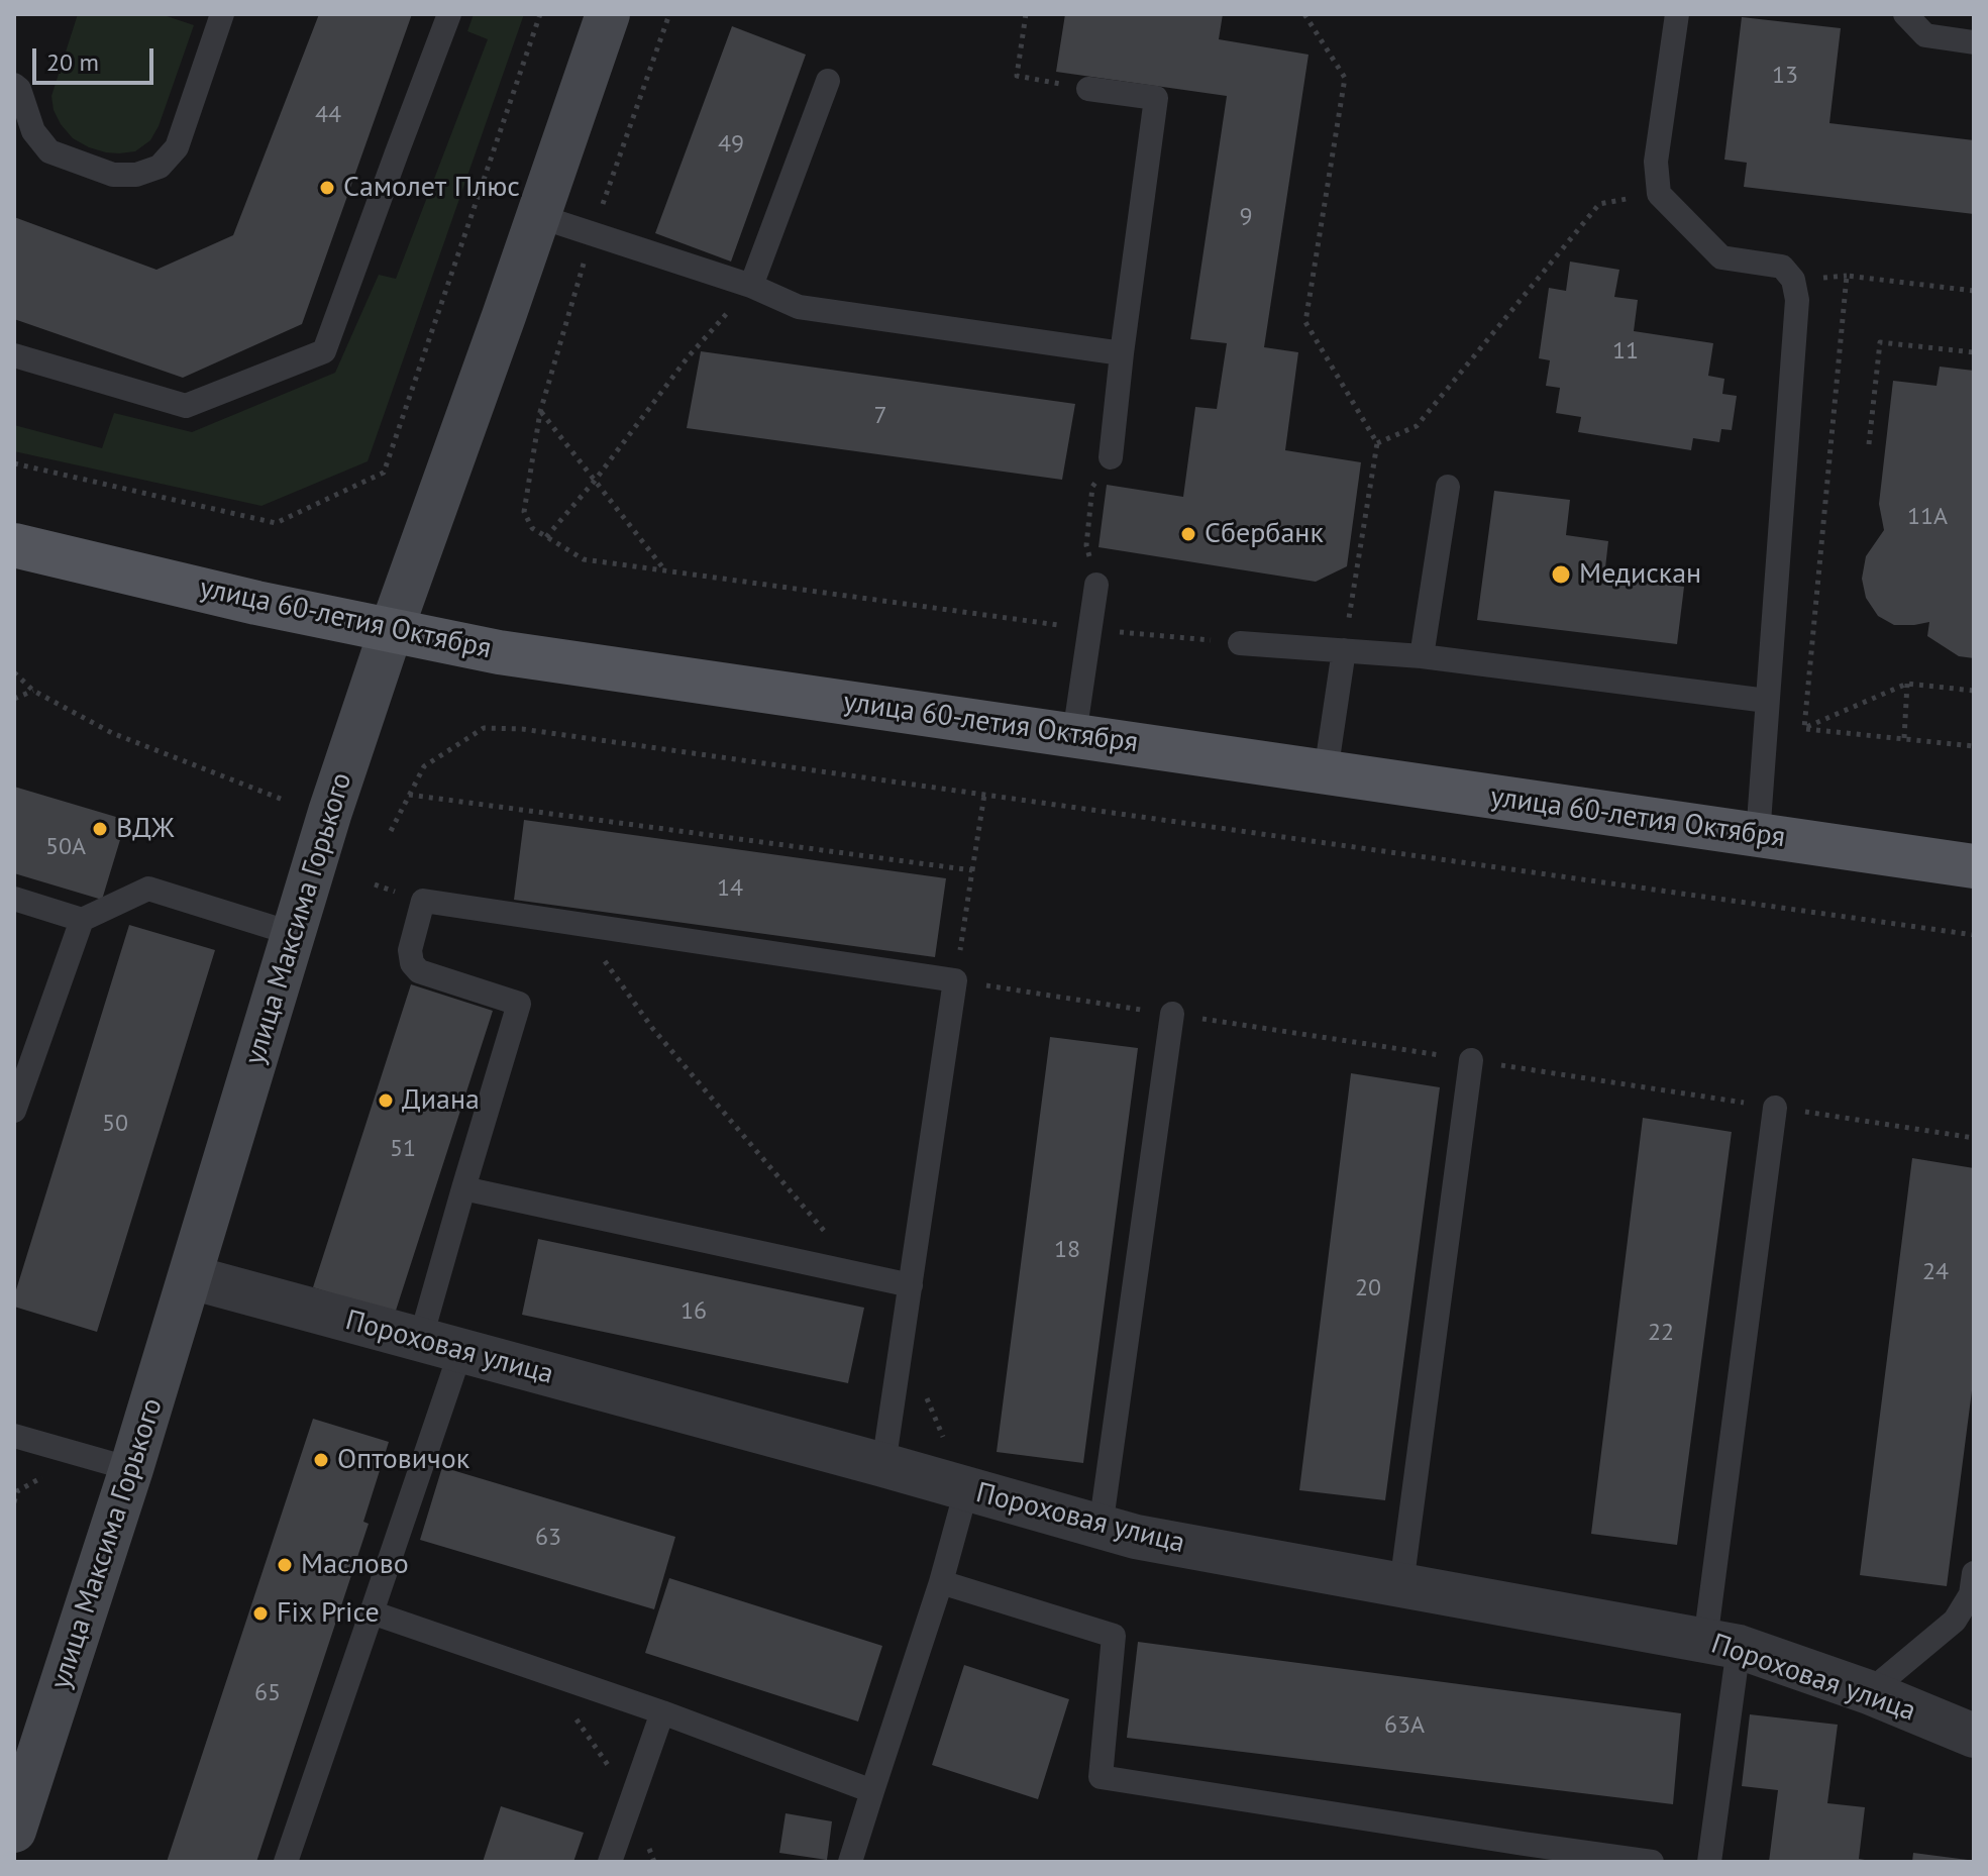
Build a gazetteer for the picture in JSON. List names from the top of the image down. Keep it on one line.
{"streets":{"main road":["улица 60-летия Октября","улица Максима Горького"],"street":["Пороховая улица"]},"crossings":[["улица 60-летия Октября","улица Максима Горького"],["улица Максима Горького","Пороховая улица"]],"places":["Самолет Плюс","Сбербанк","Медискан","ВДЖ","Диана","Оптовичок","Маслово","Fix Price"],"house_numbers":["13","44","49","9","11","7","11А","50А","14","50","51","18","24","20","16","22","63","65","63А"],"scale_bar":"20 m"}
